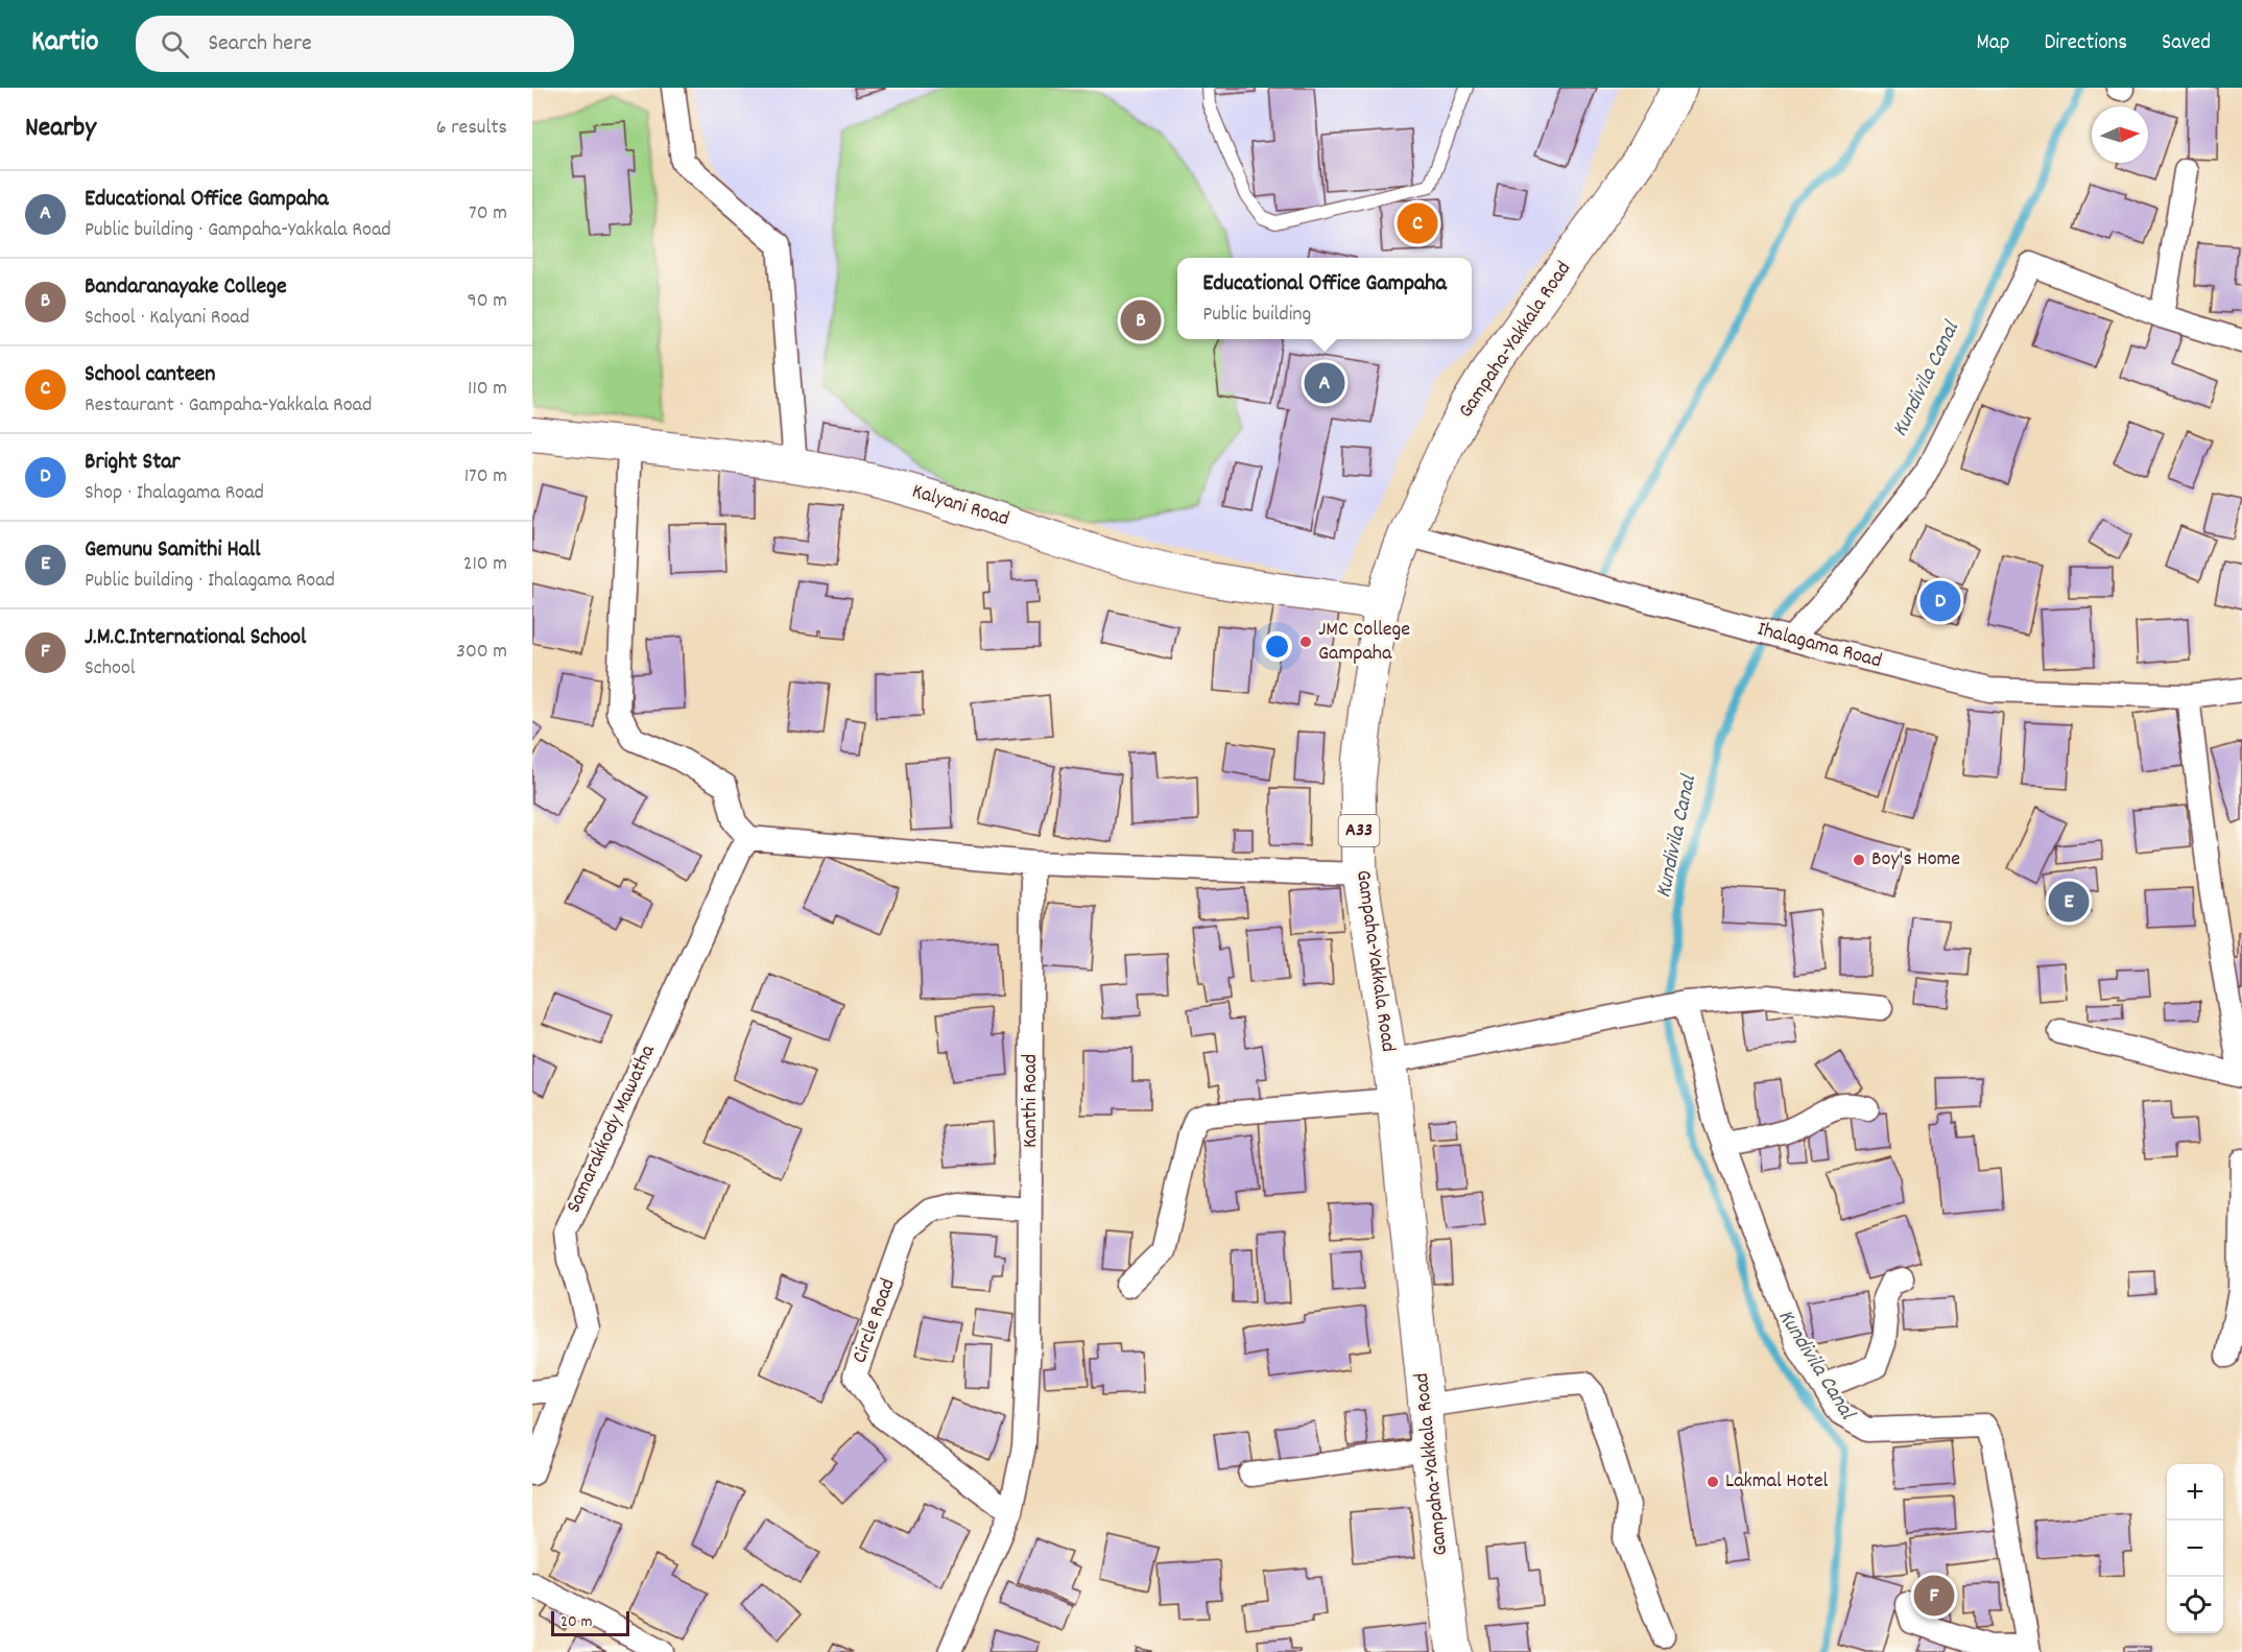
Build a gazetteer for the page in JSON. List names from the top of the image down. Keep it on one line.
{"streets":{"highway":["Gampaha-Yakkala Road","A33"],"street":["Kalyani Road","Ihalagama Road","Kanthi Road","Samarakkody Mawatha","Circle Road"]},"crossings":[["Gampaha-Yakkala Road","Kalyani Road"],["Gampaha-Yakkala Road","Ihalagama Road"],["Kanthi Road","Circle Road"]],"water":["Kundivila Canal"],"places":["JMC College Gampaha","Boy's Home","Lakmal Hotel"],"scale_bar":"20 m","north":"right","page":{"header":"Kartio","search":"Search here","nav":["Map","Directions","Saved"],"heading":["Nearby","6 results"],"list":[{"mark":"A","name":"Educational Office Gampaha","note":"Public building · Gampaha-Yakkala Road","value":"70 m"},{"mark":"B","name":"Bandaranayake College","note":"School · Kalyani Road","value":"90 m"},{"mark":"C","name":"School canteen","note":"Restaurant · Gampaha-Yakkala Road","value":"110 m"},{"mark":"D","name":"Bright Star","note":"Shop · Ihalagama Road","value":"170 m"},{"mark":"E","name":"Gemunu Samithi Hall","note":"Public building · Ihalagama Road","value":"210 m"},{"mark":"F","name":"J.M.C.International School","note":"School","value":"300 m"}],"pins":["C","B","A","D","E","F"],"popup":["Educational Office Gampaha","Public building"],"map_buttons":["+","−"],"scale":"20 m"}}
